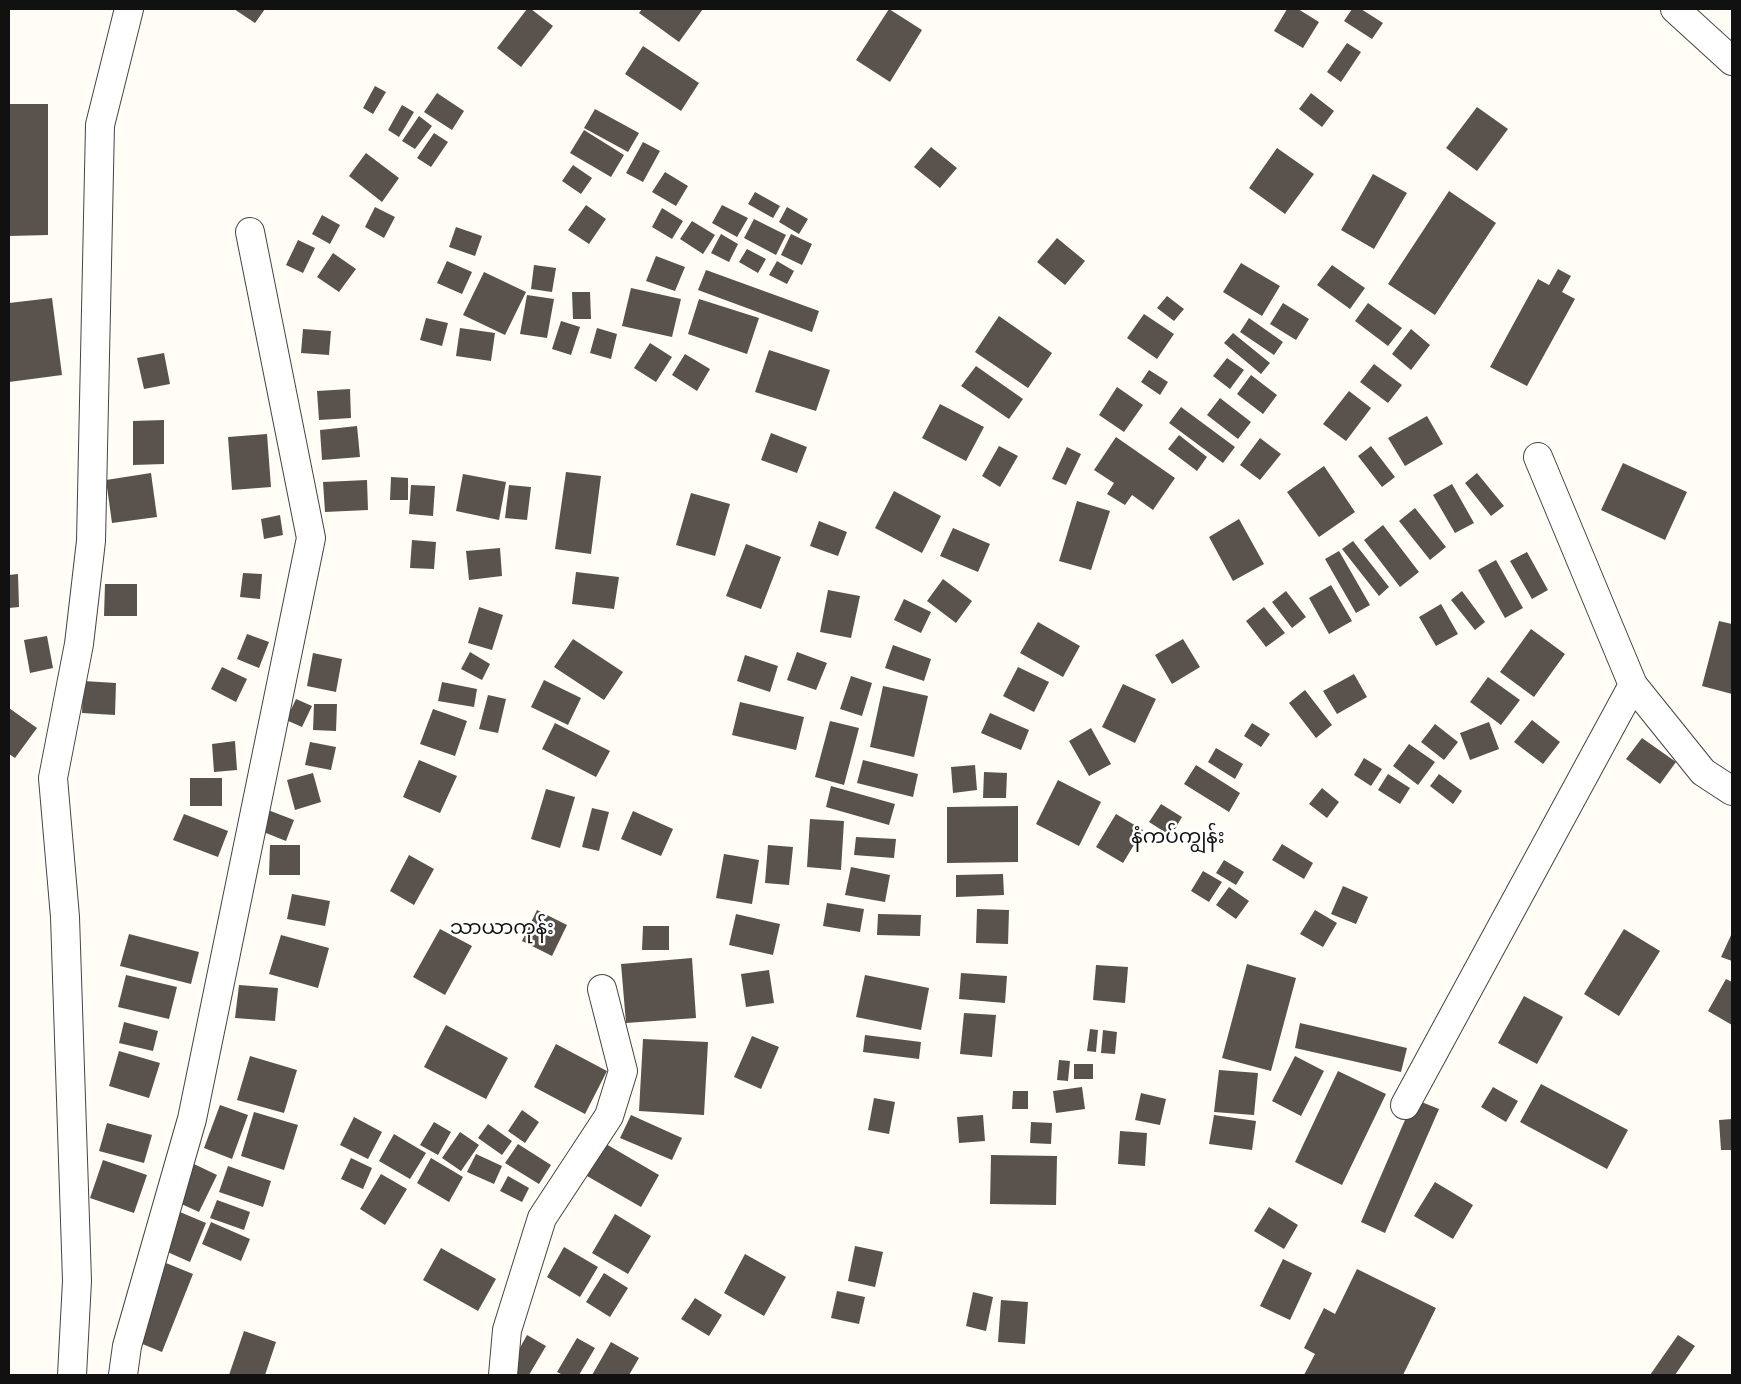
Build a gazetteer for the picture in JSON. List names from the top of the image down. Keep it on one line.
{"districts":["နံကပ်ကျွန်း","သာယာကုန်း"]}
